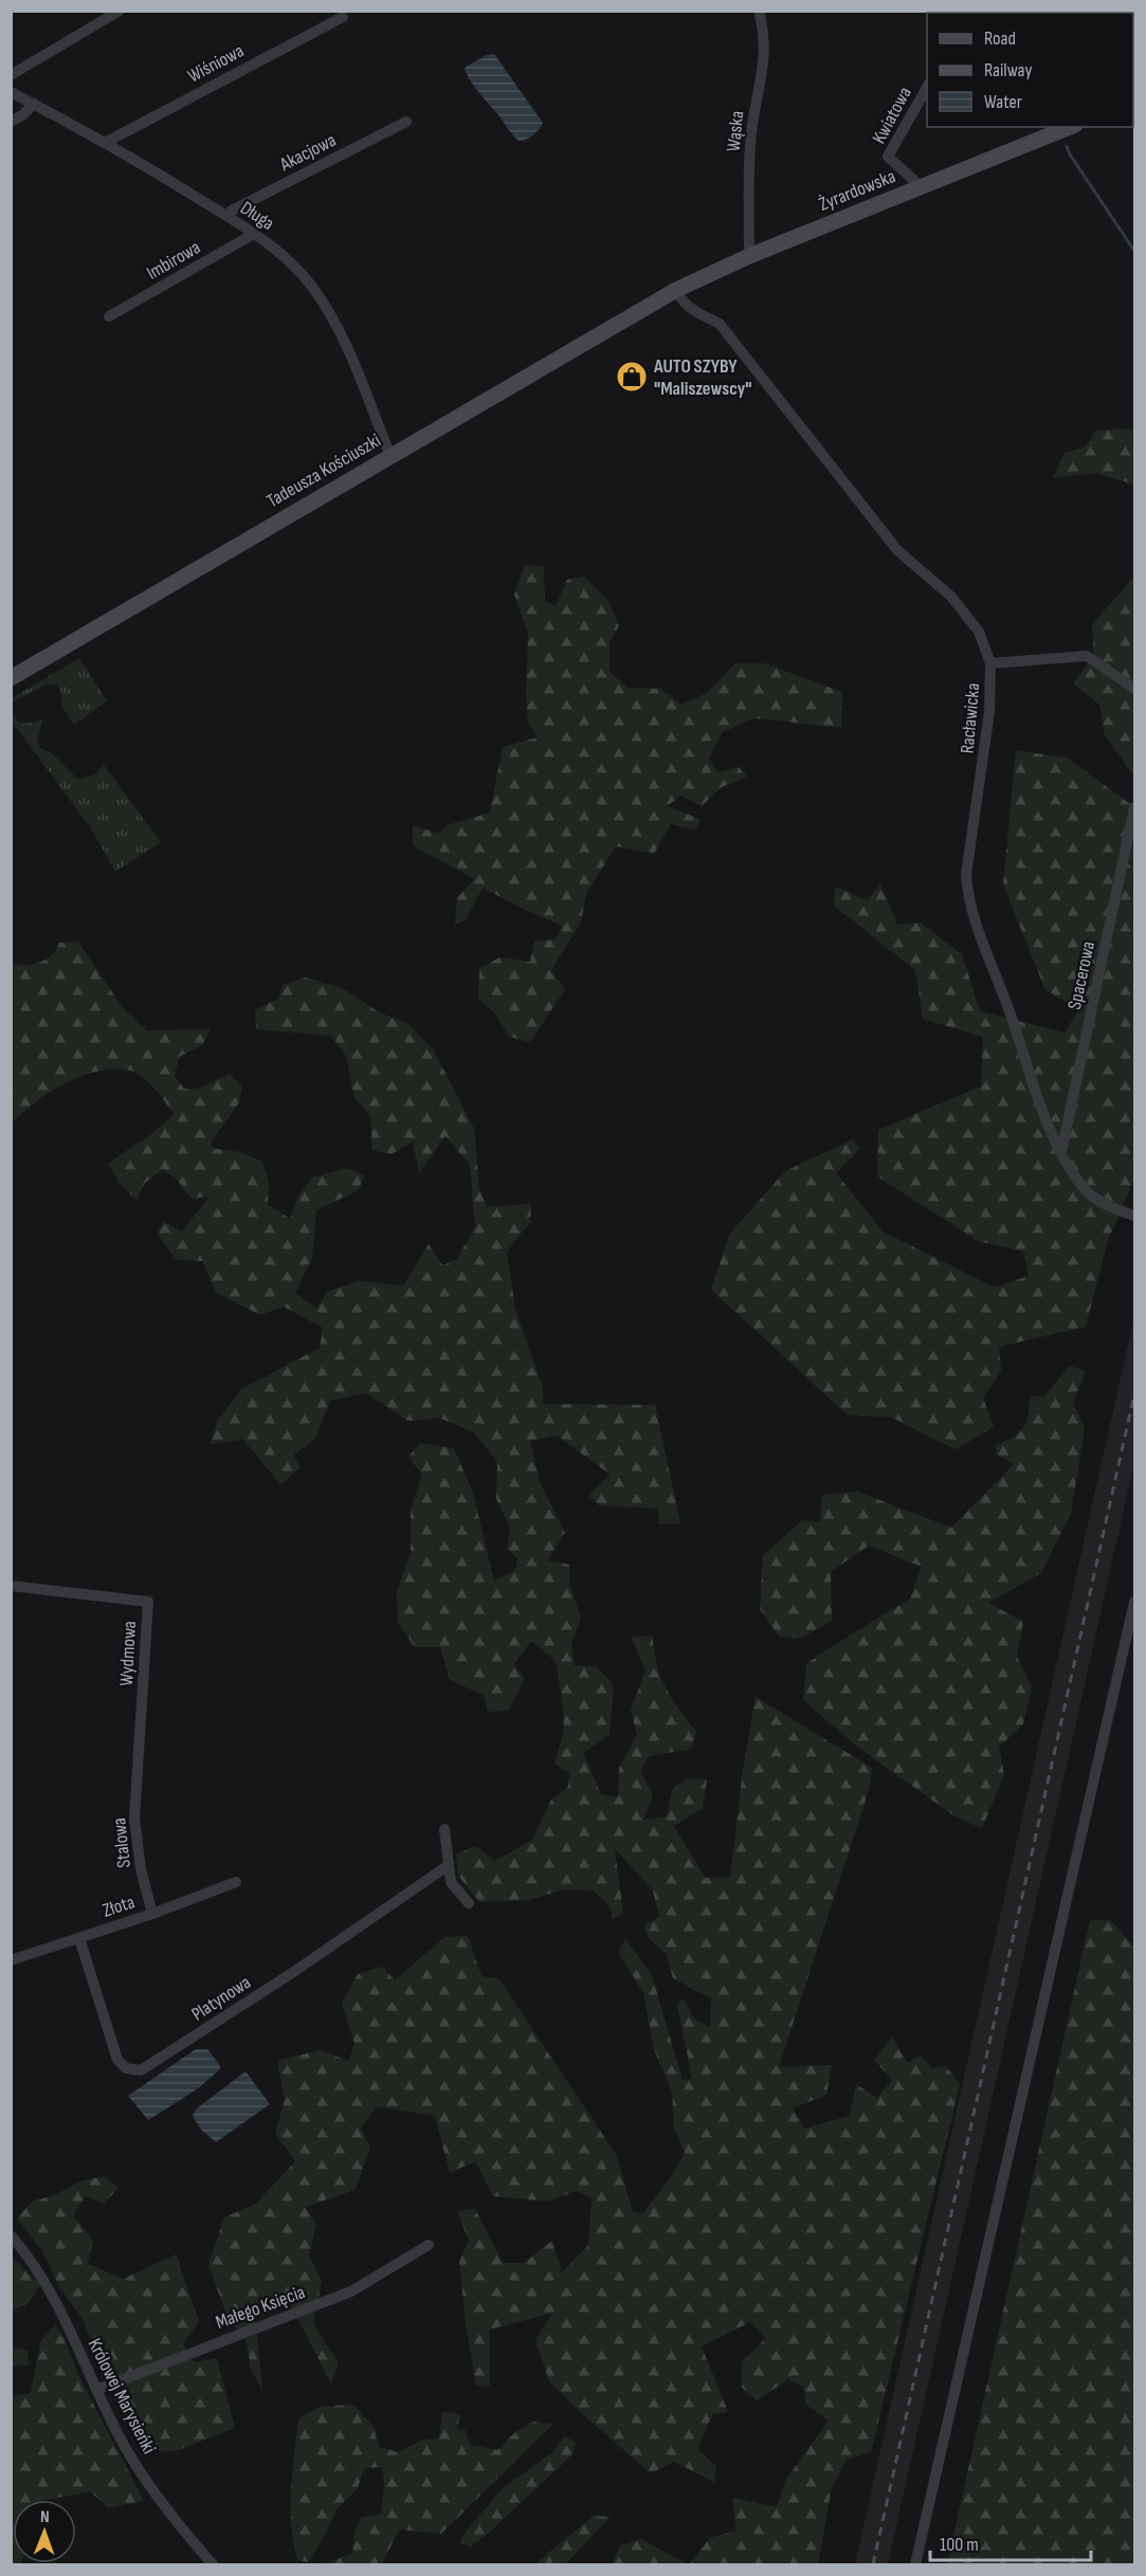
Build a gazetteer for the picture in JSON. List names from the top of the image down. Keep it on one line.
{"streets":{"main road":["Żyrardowska","Tadeusza Kościuszki"],"street":["Wiśniowa","Kwiatowa","Wąska","Akacjowa","Długa","Imbirowa","Racławicka","Spacerowa","Wydmowa","Stalowa","Złota","Platynowa","Małego Księcia","Królowej Marysieńki"]},"crossings":[["Wiśniowa","Długa"],["Kwiatowa","Żyrardowska"],["Wąska","Żyrardowska"],["Akacjowa","Długa"],["Żyrardowska","Tadeusza Kościuszki"],["Żyrardowska","Racławicka"],["Długa","Imbirowa"],["Długa","Tadeusza Kościuszki"],["Racławicka","Spacerowa"],["Wydmowa","Stalowa"],["Stalowa","Złota"],["Złota","Platynowa"],["Małego Księcia","Królowej Marysieńki"]],"places":{"shop":["AUTO SZYBY \"Maliszewscy\""]},"legend":["Road","Railway","Water"],"scale_bar":"100 m","north":"top"}
